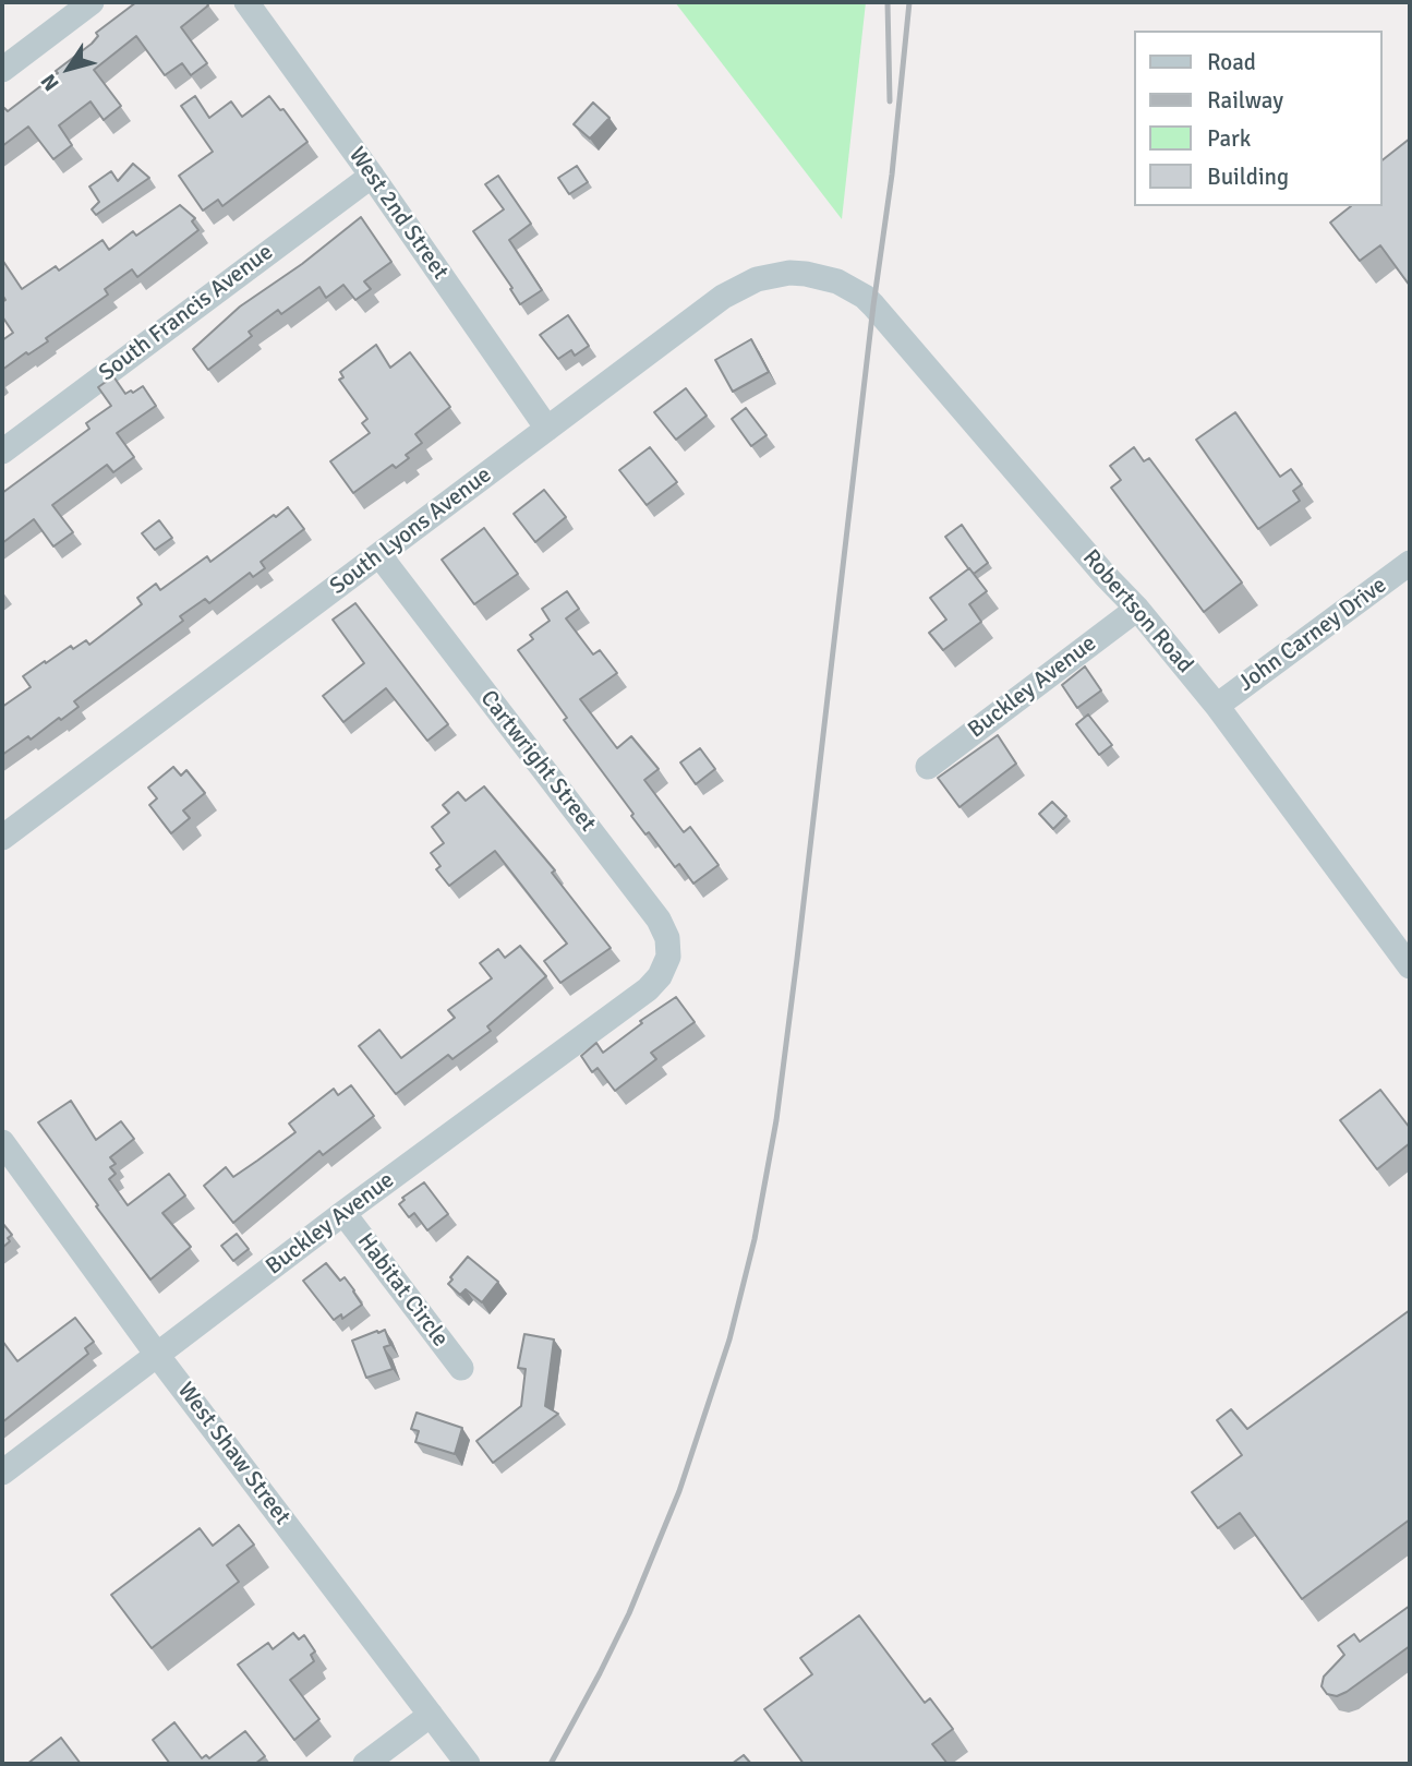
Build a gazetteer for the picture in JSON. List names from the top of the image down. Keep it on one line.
{"streets":{"street":["West 2nd Street","South Francis Avenue","South Lyons Avenue","Robertson Road","John Carney Drive","Buckley Avenue","Cartwright Street","Habitat Circle","West Shaw Street"]},"crossings":[["West 2nd Street","South Francis Avenue"],["West 2nd Street","South Lyons Avenue"],["South Lyons Avenue","Robertson Road"],["South Lyons Avenue","Cartwright Street"],["Robertson Road","John Carney Drive"],["Robertson Road","Buckley Avenue"],["Buckley Avenue","Cartwright Street"],["Buckley Avenue","Habitat Circle"],["Buckley Avenue","West Shaw Street"]],"legend":["Road","Railway","Park","Building"],"north":"bottom left"}
